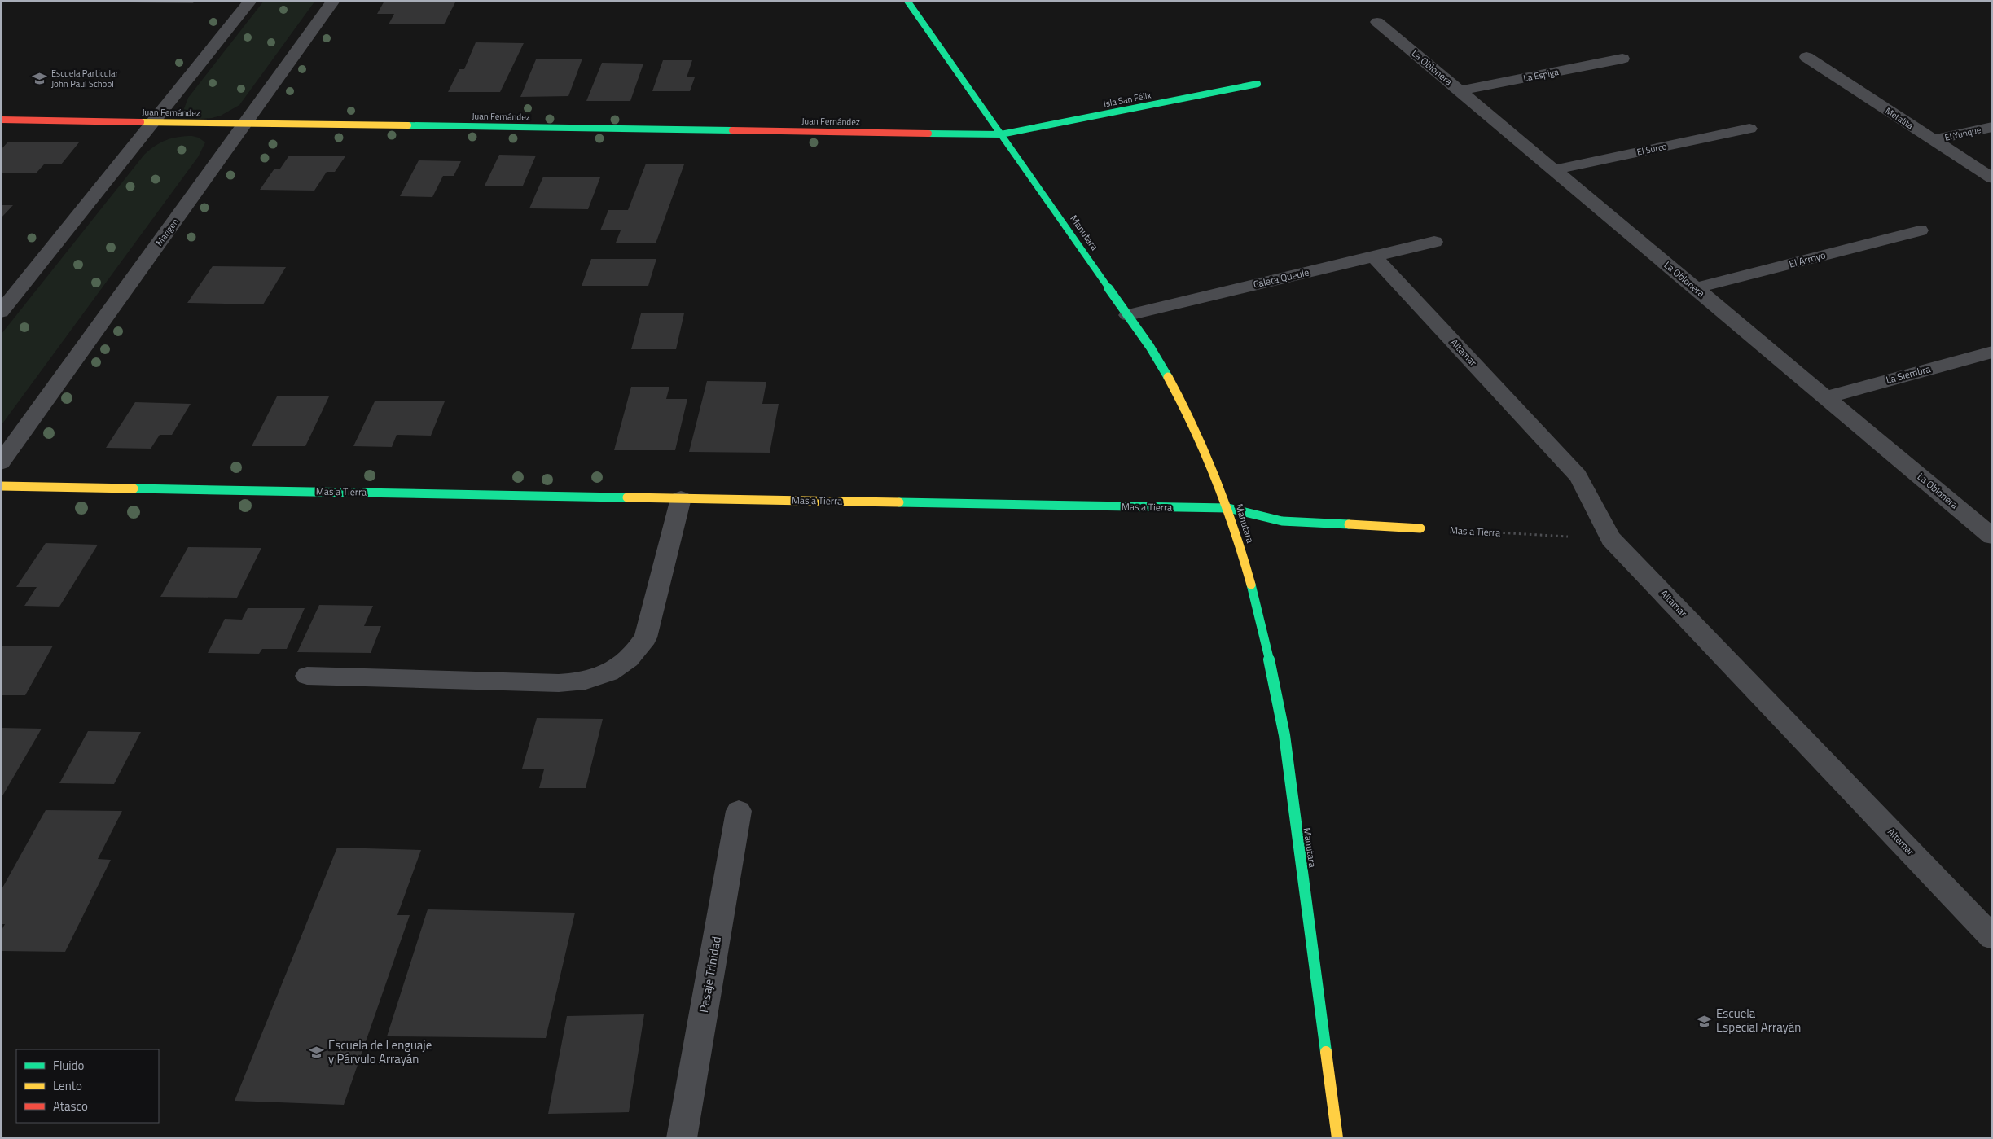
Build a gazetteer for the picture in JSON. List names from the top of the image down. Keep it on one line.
{"streets":{"street":["La Oblonera","La Espiga","Isla San Félix","Juan Fernández","Metalita","El Yunque","El Surco","Marigen","Manutara","El Arroyo","Caleta Queule","Altamar","La Siembra","Mas a Tierra","Pasaje Trinidad"]},"crossings":[["La Oblonera","La Espiga"],["La Oblonera","El Surco"],["La Oblonera","El Arroyo"],["La Oblonera","La Siembra"],["Isla San Félix","Juan Fernández"],["Isla San Félix","Manutara"],["Juan Fernández","Marigen"],["Juan Fernández","Manutara"],["Metalita","El Yunque"],["Manutara","Caleta Queule"],["Manutara","Mas a Tierra"],["Caleta Queule","Altamar"],["Altamar","Mas a Tierra"]],"places":{"school or university":["Escuela Particular John Paul School","Escuela Especial Arrayán","Escuela de Lenguaje y Párvulo Arrayán"]},"legend":["Fluido","Lento","Atasco"]}
